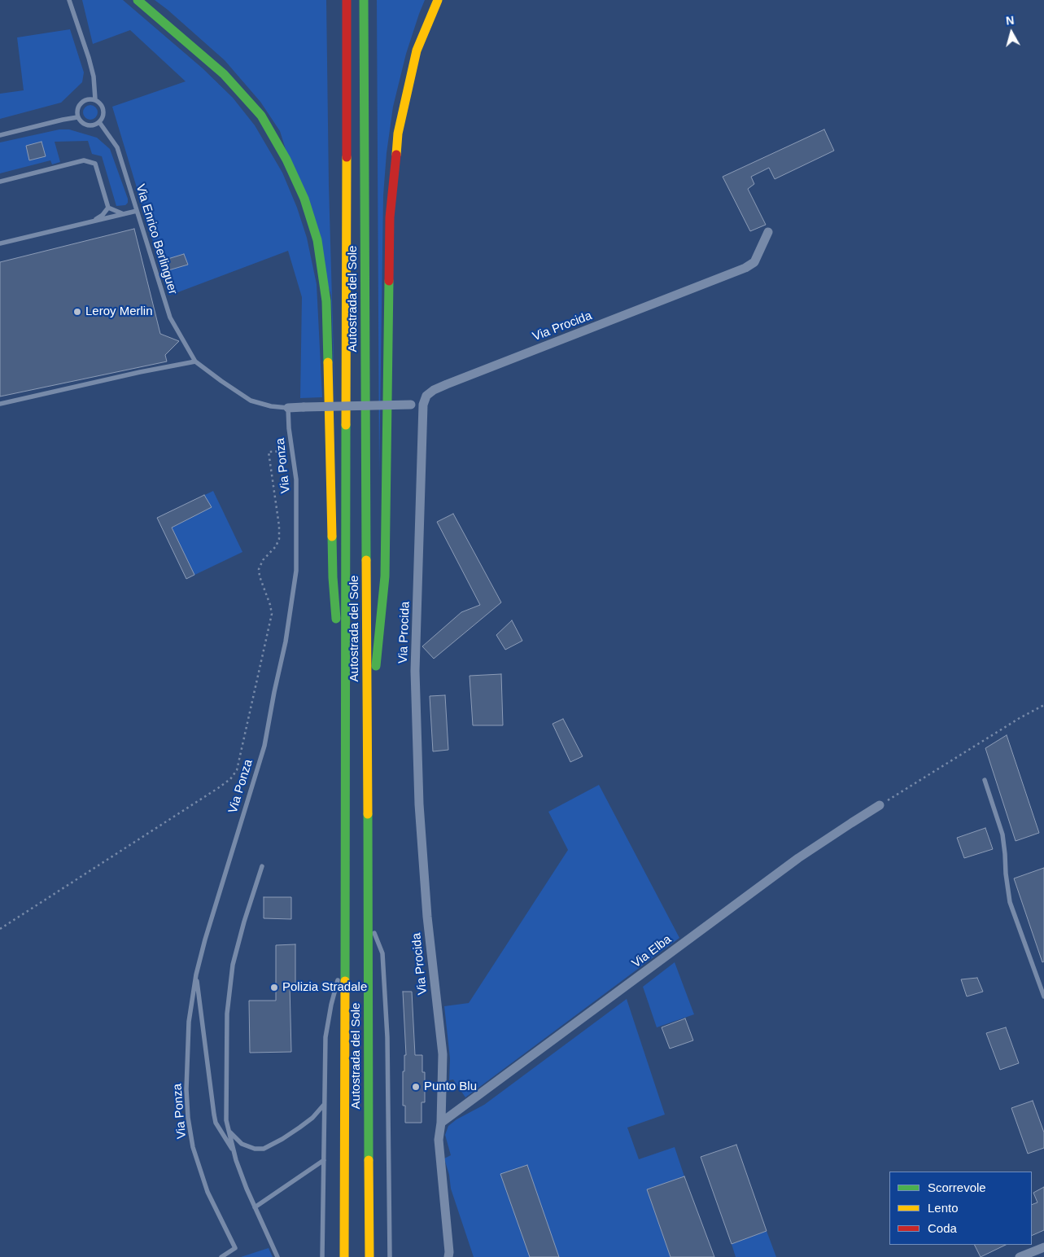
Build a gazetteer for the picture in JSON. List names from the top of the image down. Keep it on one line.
{"streets":{"highway":["Autostrada del Sole"],"street":["Via Procida","Via Elba"],"lane":["Via Enrico Berlinguer","Via Ponza"]},"crossings":[["Via Procida","Via Elba"]],"places":["Leroy Merlin","Polizia Stradale","Punto Blu"],"legend":["Scorrevole","Lento","Coda"],"north":"top"}
